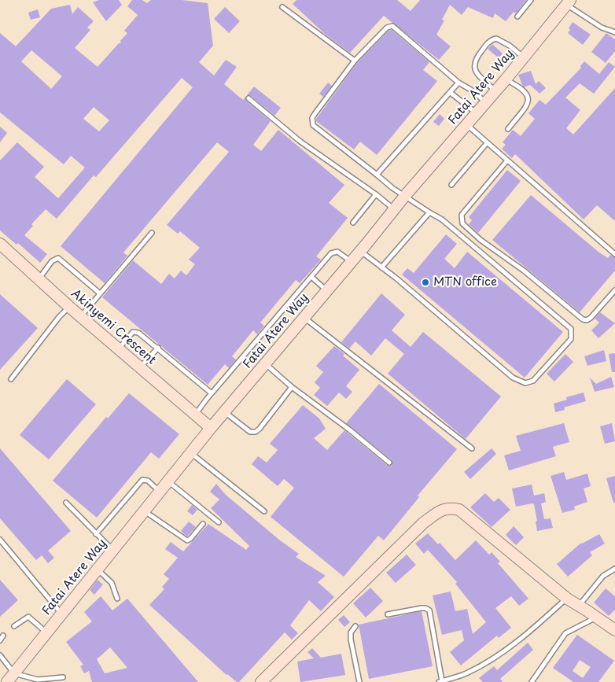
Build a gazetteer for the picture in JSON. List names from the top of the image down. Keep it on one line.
{"streets":{"street":["Fatai Atere Way","Akinyemi Crescent"]},"crossings":[["Fatai Atere Way","Akinyemi Crescent"]],"places":["MTN office"]}
